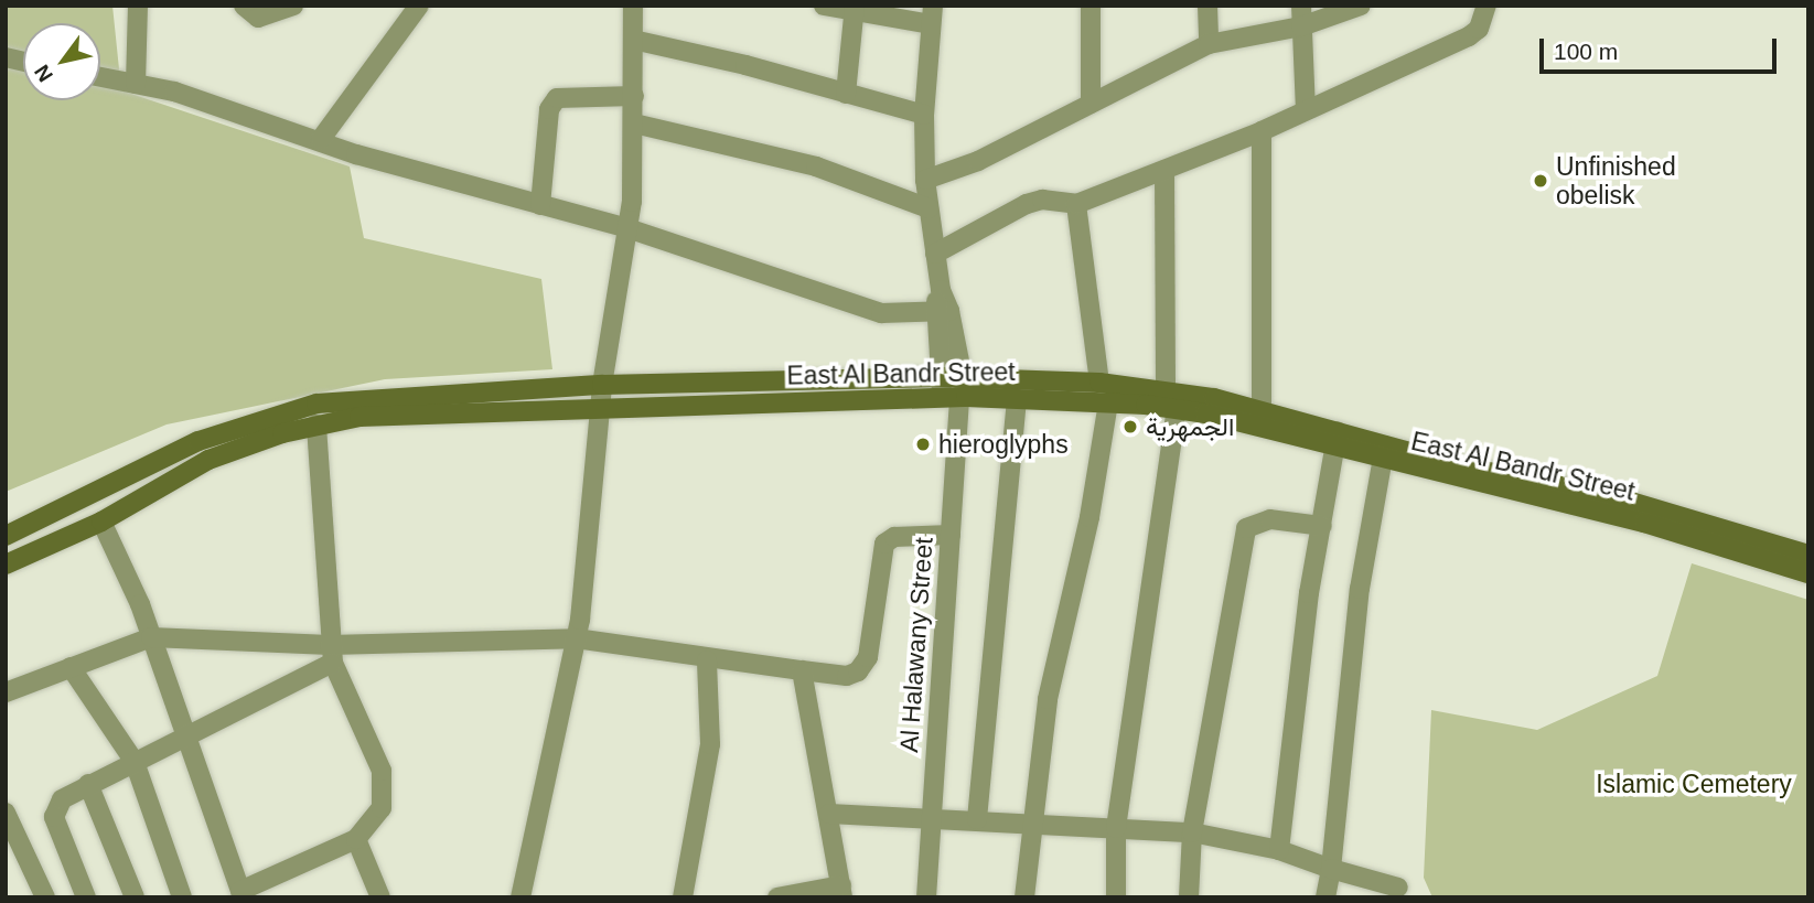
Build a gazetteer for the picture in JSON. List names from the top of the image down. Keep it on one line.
{"streets":{"main road":["East Al Bandr Street"],"street":["Al Halawany Street"]},"crossings":[["East Al Bandr Street","Al Halawany Street"]],"parks":["Islamic Cemetery"],"places":["Unfinished obelisk","الجمهرية","hieroglyphs"],"scale_bar":"100 m","north":"bottom left"}
